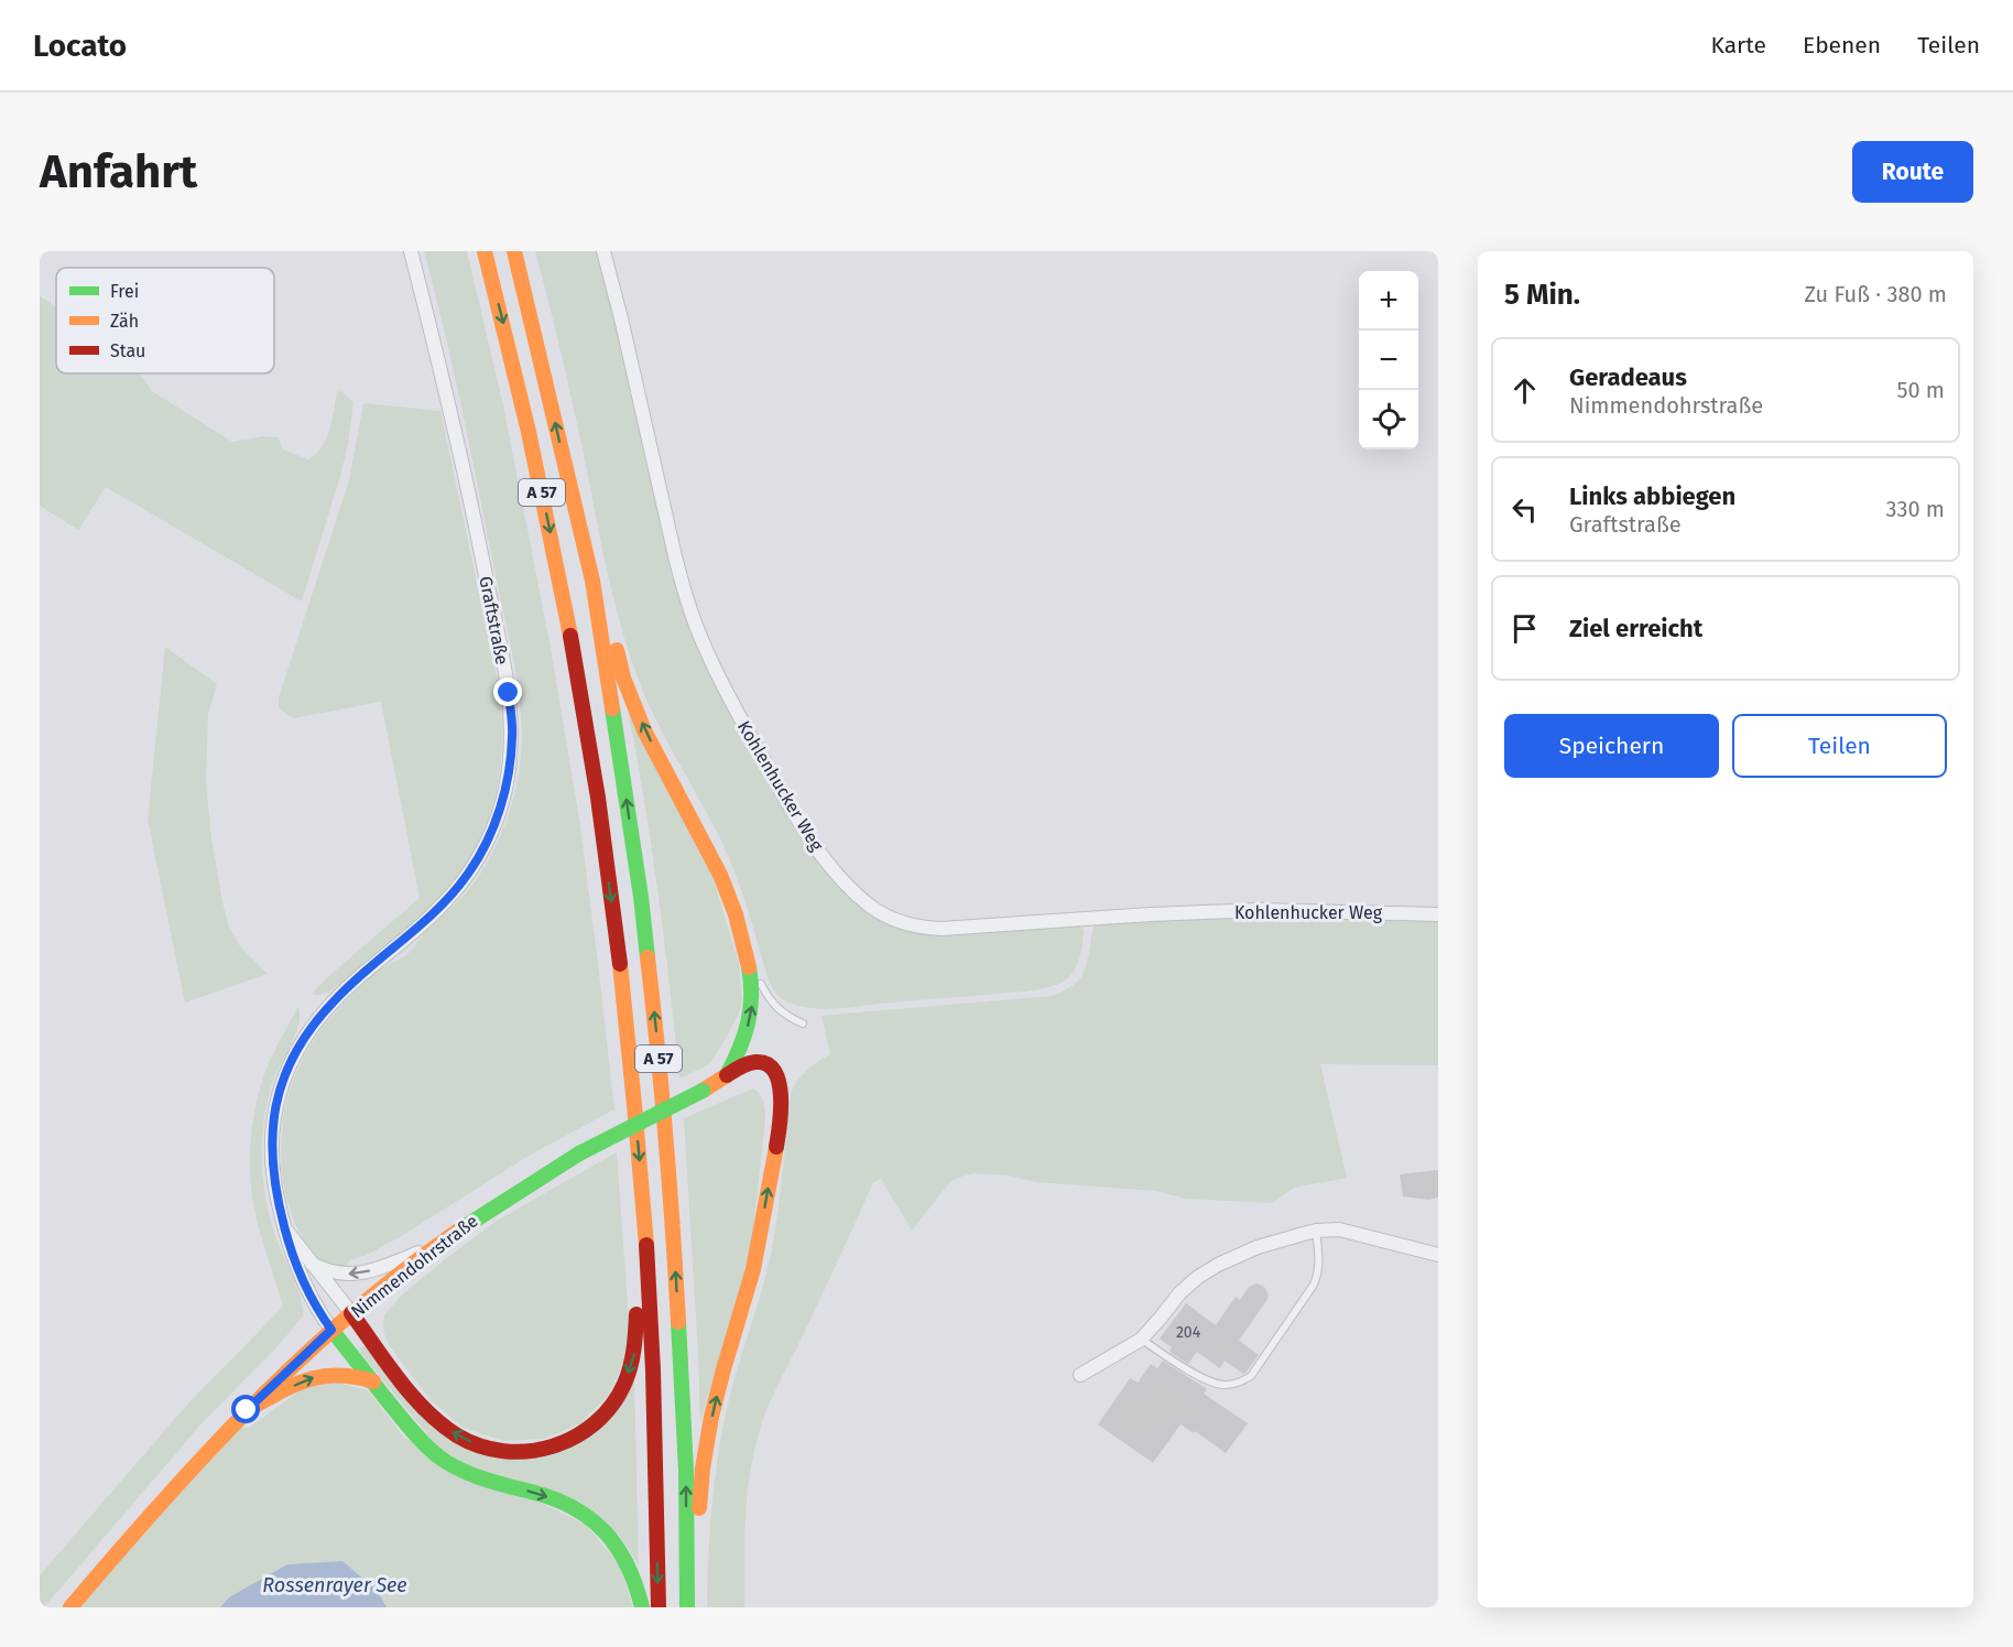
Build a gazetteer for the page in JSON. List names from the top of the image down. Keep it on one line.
{"streets":{"main road":["A 57","Nimmendohrstraße"],"street":["Graftstraße","Kohlenhucker Weg"]},"crossings":[["A 57","Nimmendohrstraße"],["Graftstraße","Nimmendohrstraße"]],"water":["Rossenrayer See"],"house_numbers":["204"],"legend":["Frei","Zäh","Stau"],"page":{"header":"Locato","nav":["Karte","Ebenen","Teilen"],"buttons":["Route",["Speichern","Teilen"]],"title":"Anfahrt","heading":["5 Min.","Zu Fuß · 380 m"],"map_buttons":["+","−"],"list":[["Geradeaus","Nimmendohrstraße","50 m"],["Links abbiegen","Graftstraße","330 m"],"Ziel erreicht"]}}
